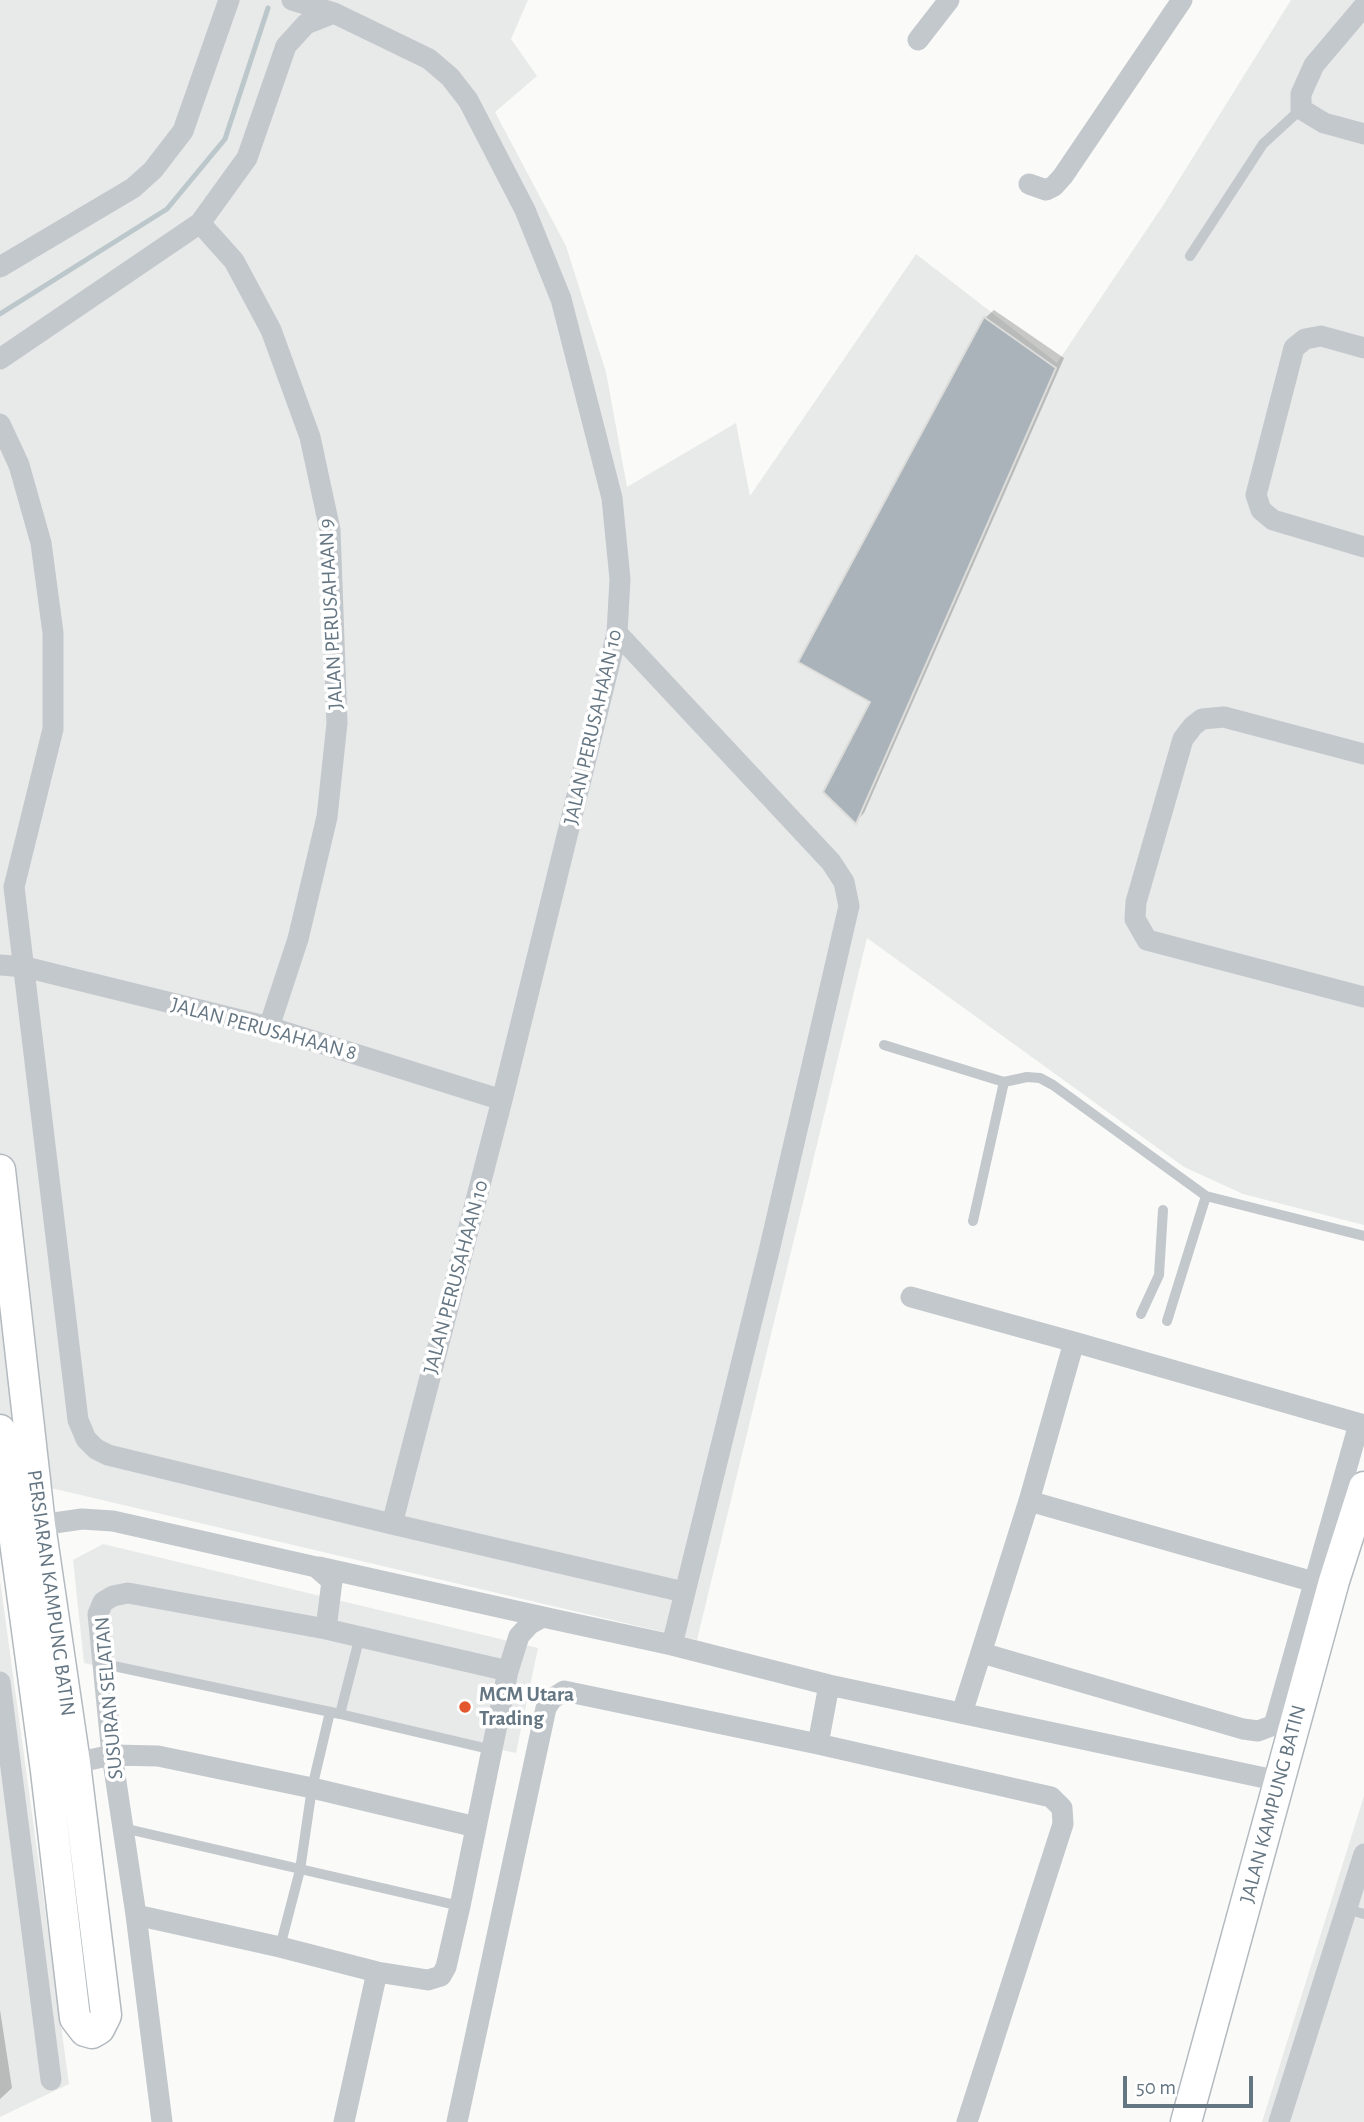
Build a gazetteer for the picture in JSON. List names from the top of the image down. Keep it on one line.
{"streets":{"street":["JALAN PERUSAHAAN 9","JALAN PERUSAHAAN 10","JALAN PERUSAHAAN 8","PERSIARAN KAMPUNG BATIN","SUSURAN SELATAN","JALAN KAMPUNG BATIN"]},"crossings":[["JALAN PERUSAHAAN 9","JALAN PERUSAHAAN 8"],["JALAN PERUSAHAAN 10","JALAN PERUSAHAAN 8"]],"places":["MCM Utara Trading"],"scale_bar":"50 m"}
